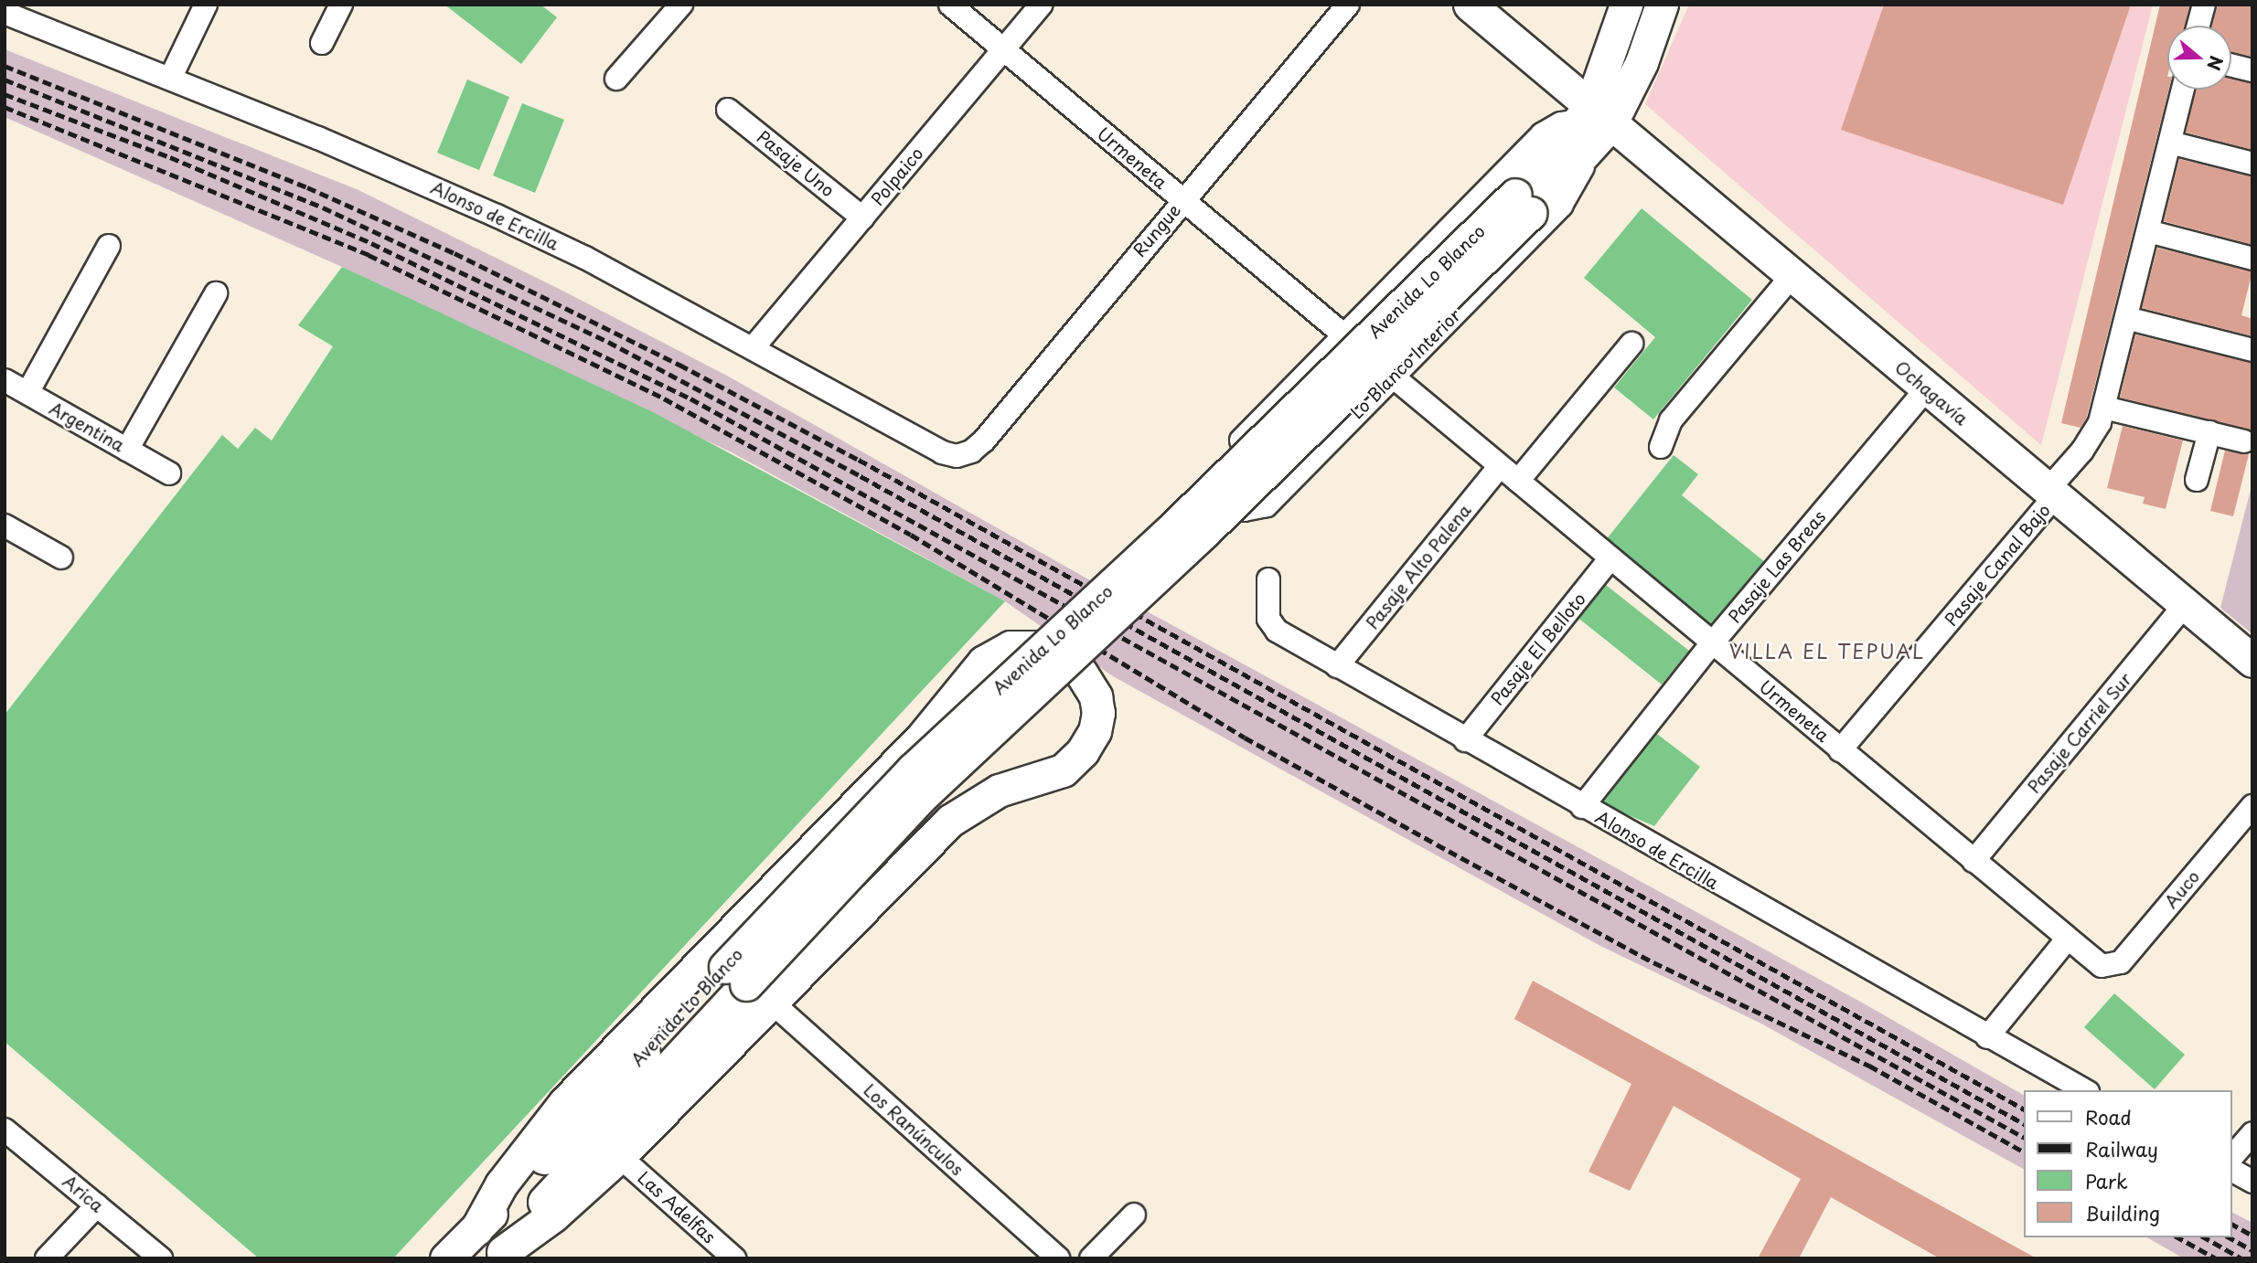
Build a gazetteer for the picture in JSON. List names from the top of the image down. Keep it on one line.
{"streets":{"main road":["Avenida Lo Blanco","Ochagavía"],"street":["Urmeneta","Pasaje Uno","Polpaico","Alonso de Ercilla","Rungue","Lo Blanco Interior","Argentina","Pasaje Canal Bajo","Pasaje Alto Palena","Pasaje Las Breas","Pasaje El Belloto","Pasaje Carriel Sur","Auco","Los Ranúnculos","Arica","Las Adelfas"]},"crossings":[["Urmeneta","Polpaico"],["Urmeneta","Rungue"],["Urmeneta","Lo Blanco Interior"],["Urmeneta","Pasaje Canal Bajo"],["Urmeneta","Pasaje Alto Palena"],["Urmeneta","Pasaje Las Breas"],["Urmeneta","Pasaje El Belloto"],["Urmeneta","Pasaje Carriel Sur"],["Urmeneta","Auco"],["Pasaje Uno","Polpaico"],["Polpaico","Alonso de Ercilla"],["Alonso de Ercilla","Rungue"],["Alonso de Ercilla","Pasaje Alto Palena"],["Alonso de Ercilla","Pasaje Las Breas"],["Alonso de Ercilla","Pasaje El Belloto"],["Avenida Lo Blanco","Lo Blanco Interior"],["Avenida Lo Blanco","Ochagavía"],["Avenida Lo Blanco","Los Ranúnculos"],["Ochagavía","Pasaje Canal Bajo"],["Ochagavía","Pasaje Las Breas"],["Ochagavía","Pasaje Carriel Sur"]],"districts":["VILLA EL TEPUAL"],"legend":["Road","Railway","Park","Building"],"north":"right"}
